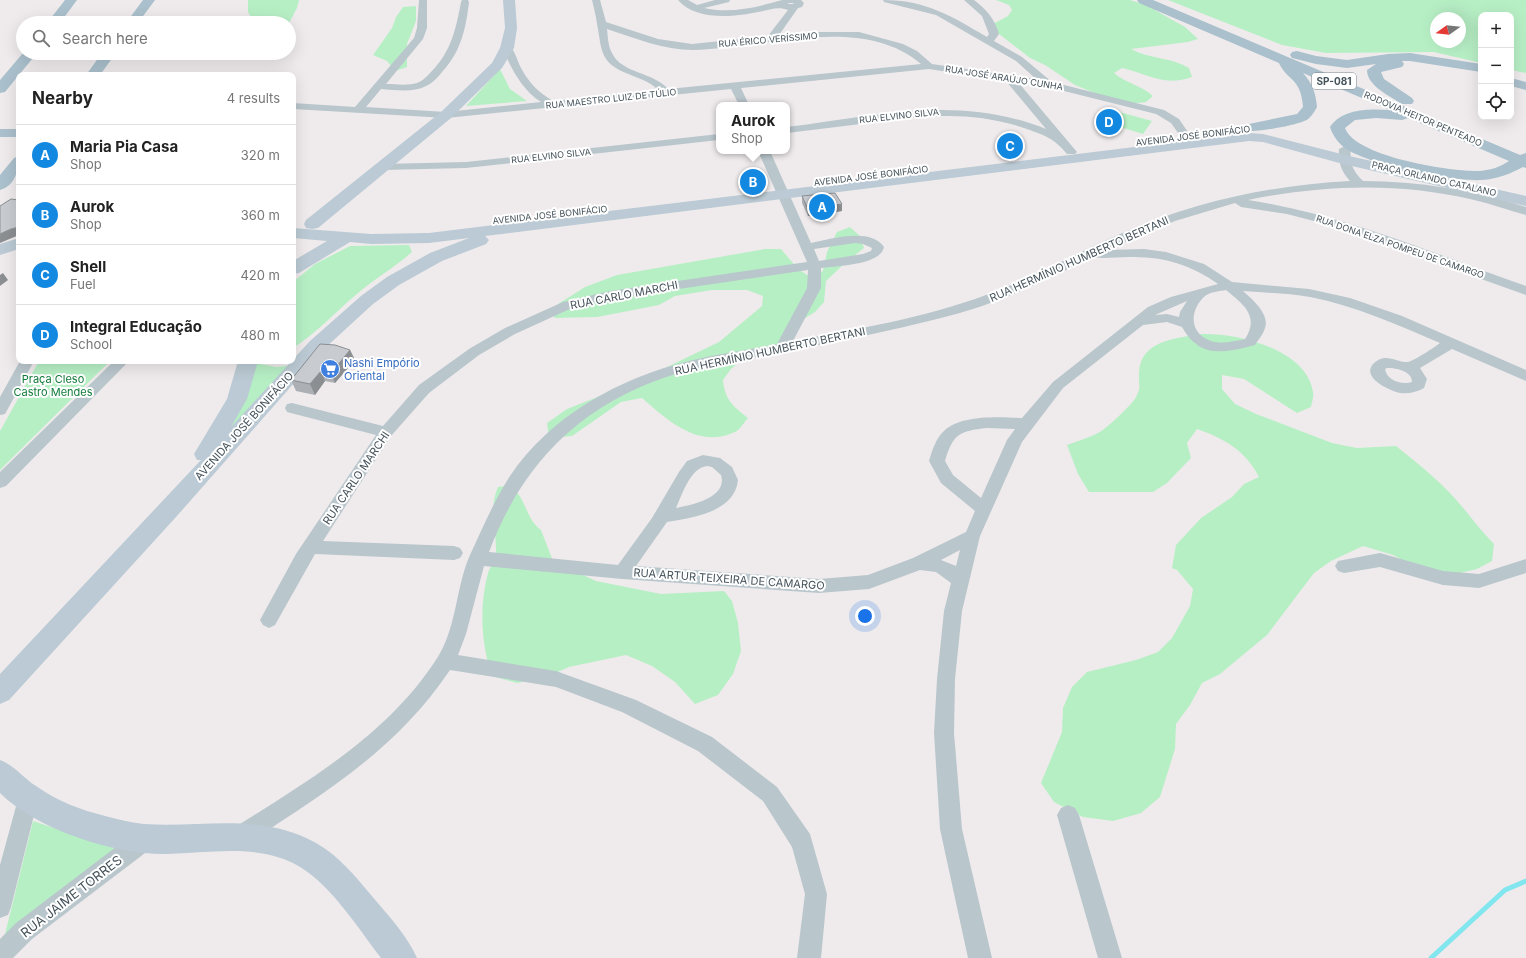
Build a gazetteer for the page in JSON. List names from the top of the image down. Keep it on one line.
{"streets":{"main road":["SP-081","RODOVIA HEITOR PENTEADO","AVENIDA JOSÉ BONIFÁCIO","PRAÇA ORLANDO CATALANO"],"street":["RUA ÉRICO VERÍSSIMO","RUA JOSÉ ARAÚJO CUNHA","RUA MAESTRO LUIZ DE TÚLIO","RUA ELVINO SILVA","RUA DONA ELZA POMPEU DE CAMARGO","RUA HERMÍNIO HUMBERTO BERTANI","RUA CARLO MARCHI","RUA ARTUR TEIXEIRA DE CAMARGO","RUA JAIME TORRES"]},"crossings":[["RUA ÉRICO VERÍSSIMO","RUA JOSÉ ARAÚJO CUNHA"],["RUA ÉRICO VERÍSSIMO","RUA MAESTRO LUIZ DE TÚLIO"],["RUA JOSÉ ARAÚJO CUNHA","RUA MAESTRO LUIZ DE TÚLIO"],["RUA JOSÉ ARAÚJO CUNHA","AVENIDA JOSÉ BONIFÁCIO"],["AVENIDA JOSÉ BONIFÁCIO","PRAÇA ORLANDO CATALANO"],["PRAÇA ORLANDO CATALANO","RUA HERMÍNIO HUMBERTO BERTANI"],["RUA DONA ELZA POMPEU DE CAMARGO","RUA HERMÍNIO HUMBERTO BERTANI"],["RUA HERMÍNIO HUMBERTO BERTANI","RUA ARTUR TEIXEIRA DE CAMARGO"]],"parks":["Praça Cleso Castro Mendes"],"places":{"supermarket":["Nashi Empório Oriental"]},"north":"left","page":{"map_buttons":["+","−"],"search":"Search here","heading":["Nearby","4 results"],"popup":["Aurok","Shop"],"pins":["D","C","B","A"],"list":[{"mark":"A","name":"Maria Pia Casa","note":"Shop","value":"320 m"},{"mark":"B","name":"Aurok","note":"Shop","value":"360 m"},{"mark":"C","name":"Shell","note":"Fuel","value":"420 m"},{"mark":"D","name":"Integral Educação","note":"School","value":"480 m"}]}}
